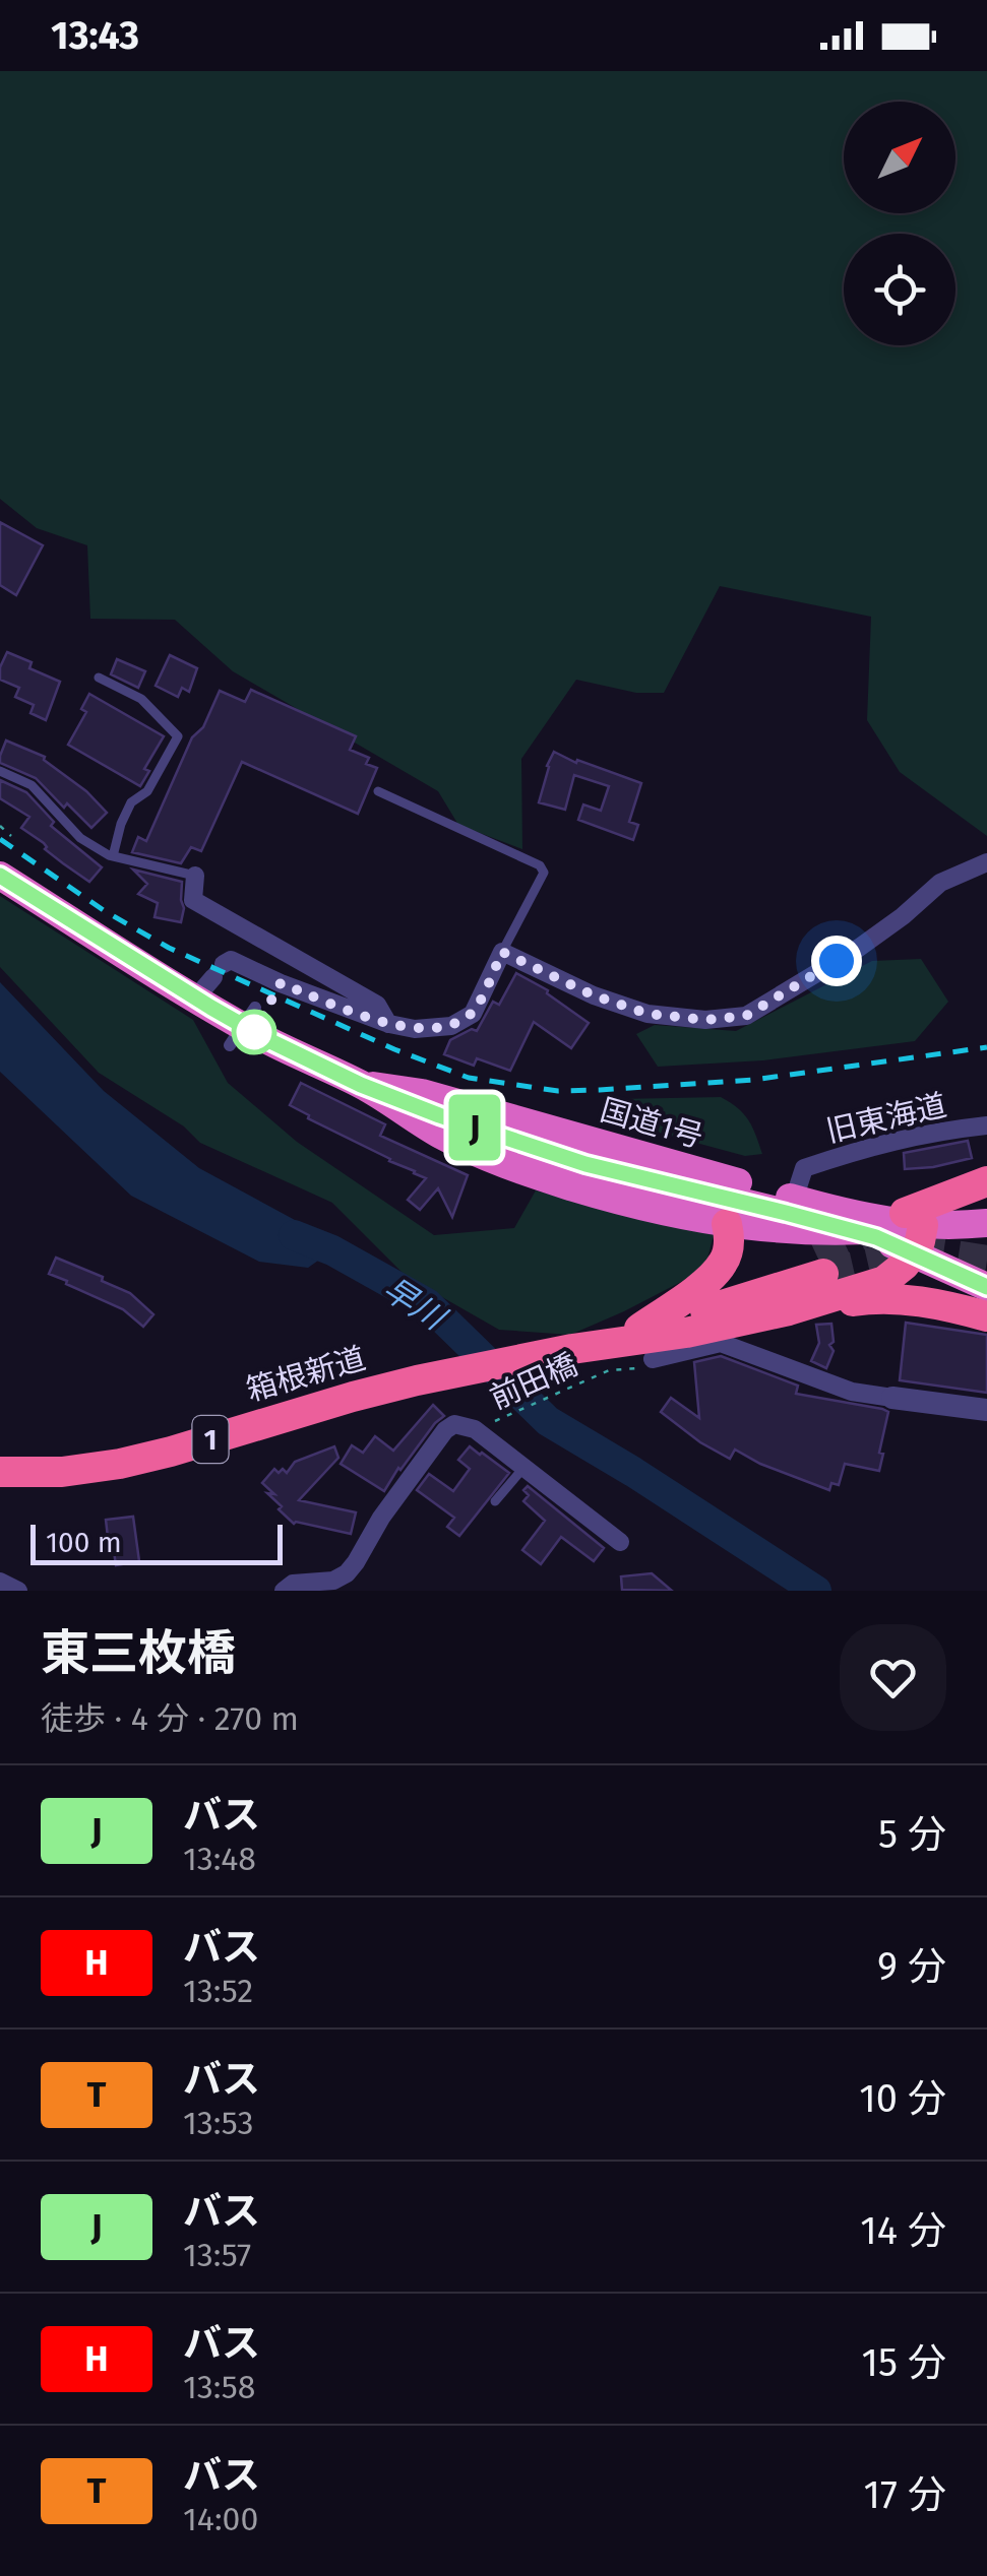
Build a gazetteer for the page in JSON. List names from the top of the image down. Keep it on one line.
{"streets":{"highway":["国道1号","箱根新道","1"],"street":["旧東海道"],"path":["前田橋"]},"crossings":[["旧東海道","国道1号"],["国道1号","1"],["箱根新道","1"]],"water":["早川"],"lines":["bus line J"],"scale_bar":"100 m","north":"top right","page":{"status":"13:43","on_map":"J","scale":"100 m","heading":["東三枚橋","徒歩 · 4 分 · 270 m"],"list":[{"mark":"J","name":"バス","note":"13:48","value":"5 分"},{"mark":"H","name":"バス","note":"13:52","value":"9 分"},{"mark":"T","name":"バス","note":"13:53","value":"10 分"},{"mark":"J","name":"バス","note":"13:57","value":"14 分"},{"mark":"H","name":"バス","note":"13:58","value":"15 分"},{"mark":"T","name":"バス","note":"14:00","value":"17 分"}]}}
